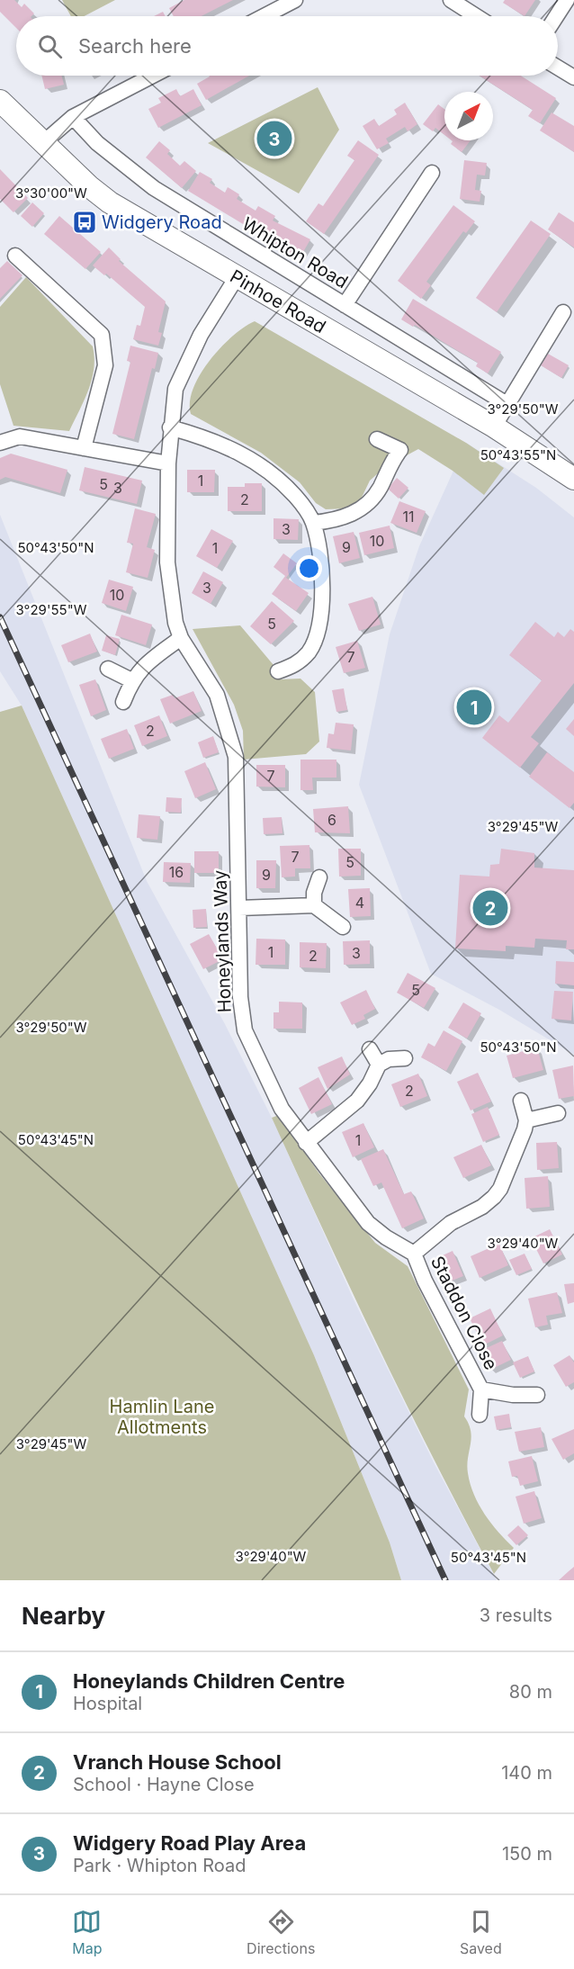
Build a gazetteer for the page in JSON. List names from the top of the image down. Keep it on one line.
{"streets":{"main road":["Pinhoe Road"],"street":["Whipton Road","Honeylands Way","Staddon Close"]},"crossings":[["Pinhoe Road","Honeylands Way"],["Honeylands Way","Staddon Close"]],"parks":["Hamlin Lane Allotments"],"places":{"bus stop":["Widgery Road"]},"house_numbers":["1","5","3","2","11","3","10","9","1","3","10","5","7","2","7","6","7","5","16","9","4","1","3","2","5","2","1"],"north":"top right","page":{"search":"Search here","pins":["3","1","2"],"heading":["Nearby","3 results"],"list":[{"mark":"1","name":"Honeylands Children Centre","note":"Hospital","value":"80 m"},{"mark":"2","name":"Vranch House School","note":"School · Hayne Close","value":"140 m"},{"mark":"3","name":"Widgery Road Play Area","note":"Park · Whipton Road","value":"150 m"}],"nav":["Map","Directions","Saved"]},"coordinates":["3°30'00\"W","3°29'50\"W","50°43'55\"N","50°43'50\"N","3°29'55\"W","3°29'45\"W","50°43'45\"N","3°29'40\"W"]}
